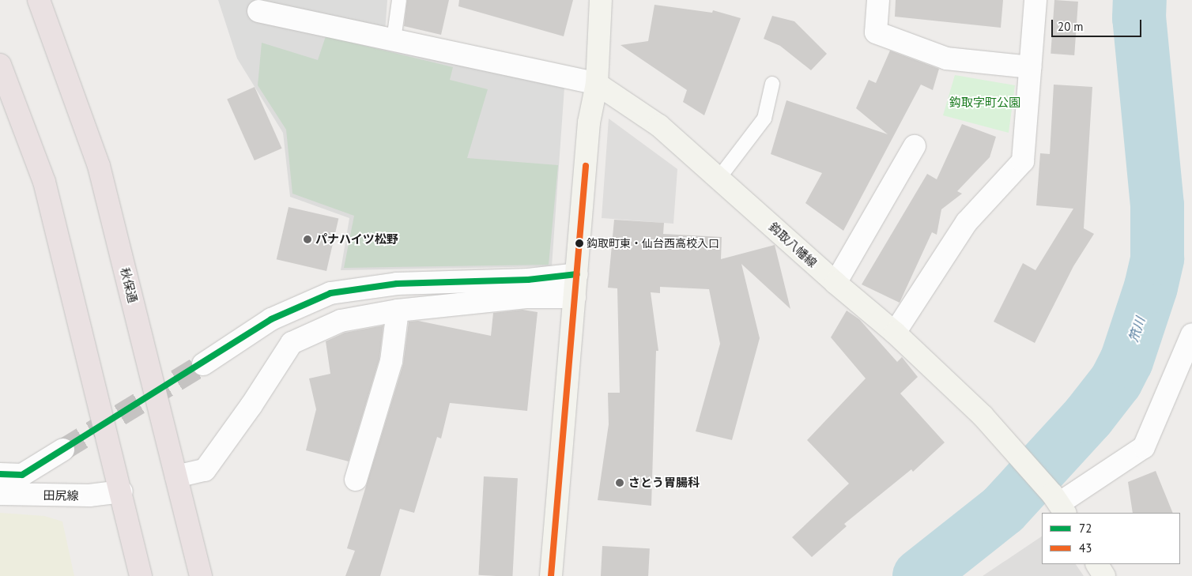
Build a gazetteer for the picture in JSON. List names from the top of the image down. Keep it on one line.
{"streets":{"highway":["秋保通"],"street":["鈎取八幡線","田尻線"]},"water":["笊川"],"parks":["鈎取字町公園"],"places":["パナハイツ松野","鈎取町東・仙台西高校入口","さとう胃腸科"],"lines":["transit line 43","transit line 72"],"legend":["72","43"],"scale_bar":"20 m"}
